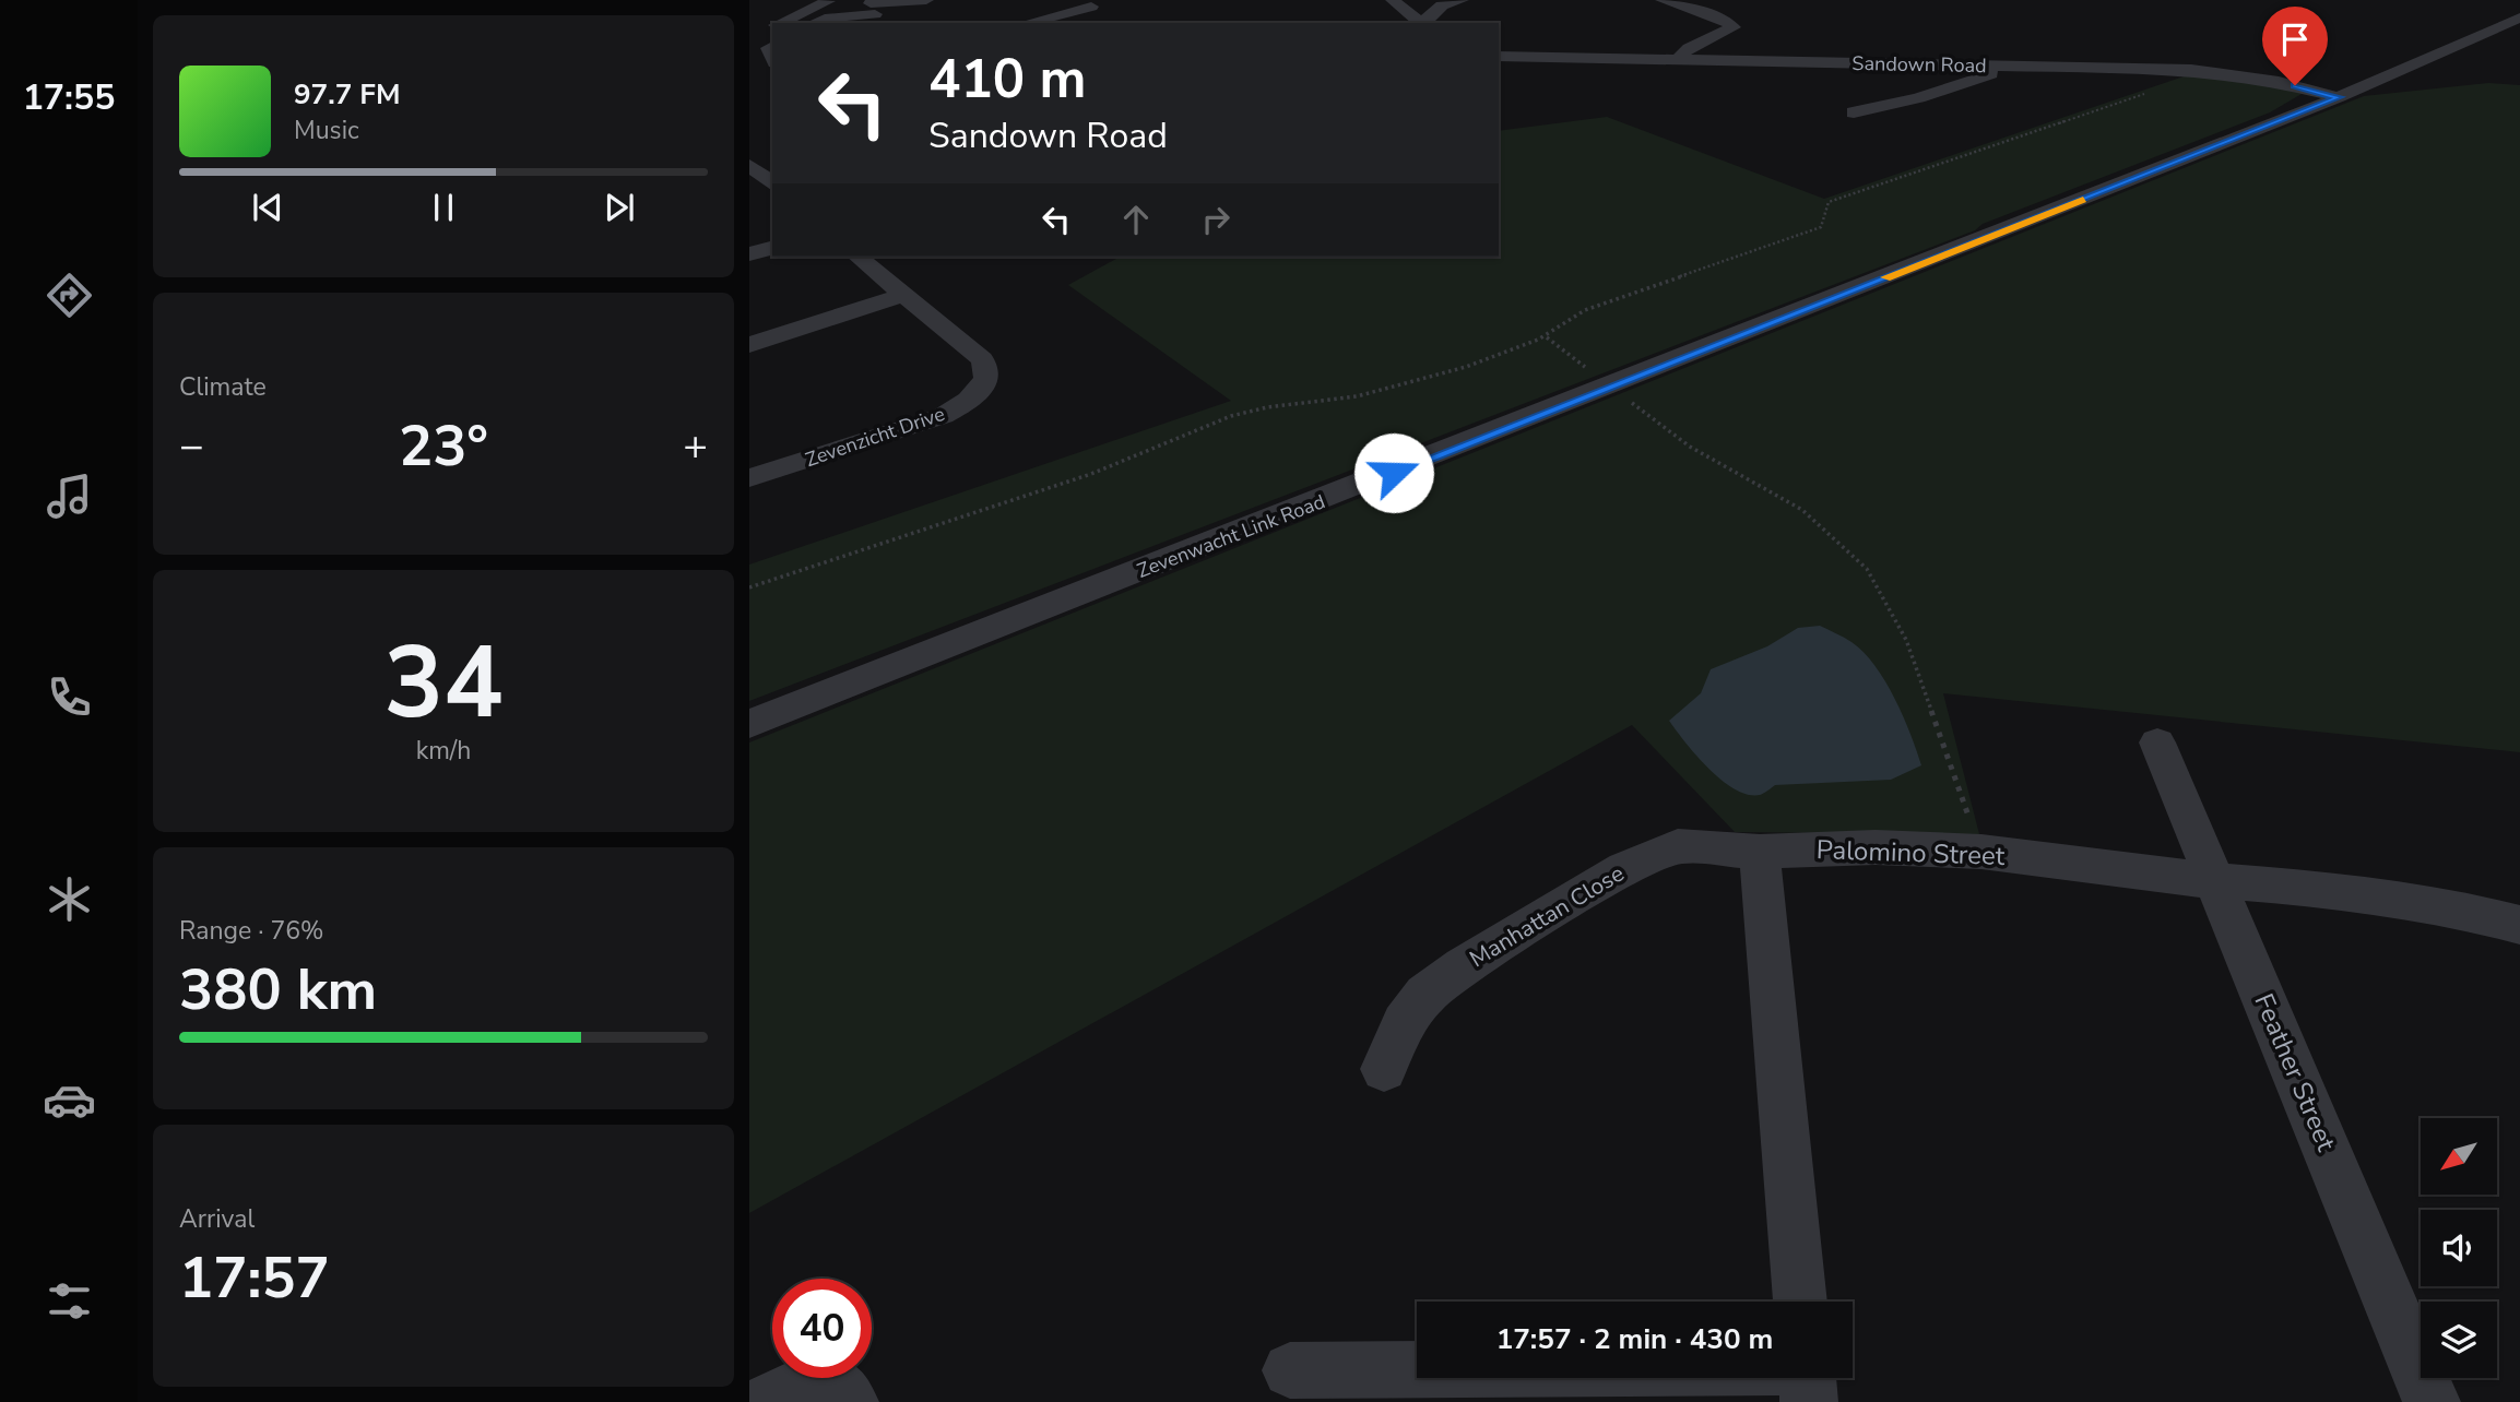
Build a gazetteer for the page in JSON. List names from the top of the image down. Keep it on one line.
{"streets":{"street":["Sandown Road","Zevenzicht Drive","Zevenwacht Link Road","Palomino Street","Manhattan Close","Feather Street"]},"crossings":[["Sandown Road","Zevenwacht Link Road"],["Palomino Street","Manhattan Close"],["Palomino Street","Feather Street"]],"north":"bottom left","page":{"tabs":"17:55","turn":["410 m","Sandown Road"],"song":["97.7 FM","Music"],"tile":["Climate",["34","km/h"],["Range · 76%","380 km"],["Arrival","17:57"]],"heat":["−","23°","+"],"limit":"40","trip":"17:57 · 2 min · 430 m"}}
